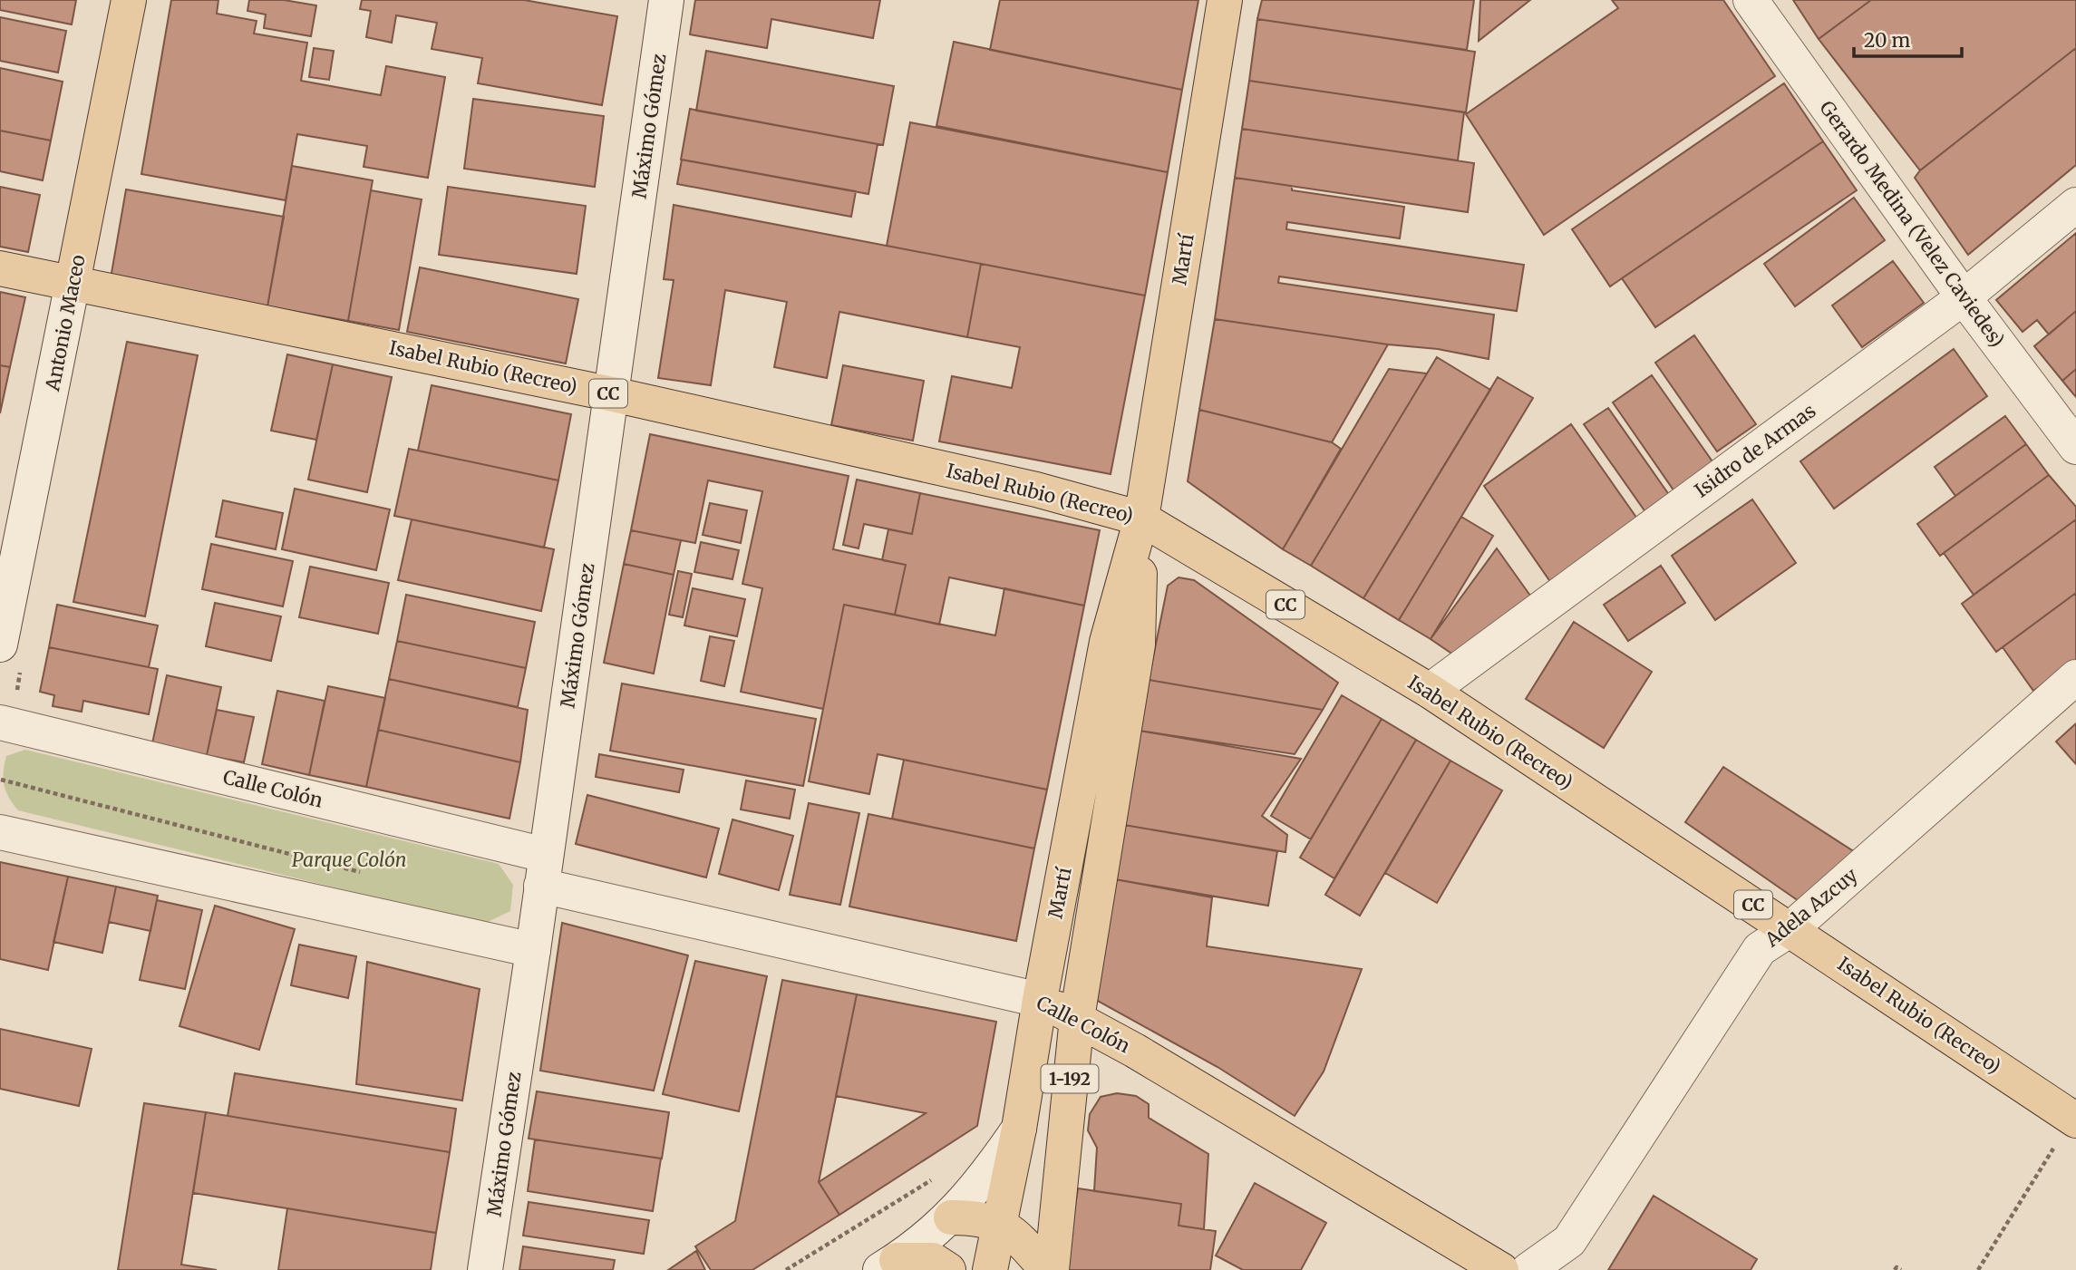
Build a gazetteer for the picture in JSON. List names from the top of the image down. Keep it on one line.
{"streets":{"main road":["Martí","Antonio Maceo","Isabel Rubio (Recreo)","CC","Calle Colón","1-192"],"street":["Máximo Gómez","Gerardo Medina (Velez Caviedes)","Isidro de Armas","Adela Azcuy"]},"crossings":[["Máximo Gómez","Isabel Rubio (Recreo)"],["Máximo Gómez","Calle Colón"],["Gerardo Medina (Velez Caviedes)","Isidro de Armas"],["Martí","Isabel Rubio (Recreo)"],["Martí","Calle Colón"],["Martí","1-192"],["Antonio Maceo","Isabel Rubio (Recreo)"],["Isabel Rubio (Recreo)","Isidro de Armas"],["Isabel Rubio (Recreo)","Adela Azcuy"],["Calle Colón","1-192"]],"parks":["Parque Colón"],"scale_bar":"20 m"}
